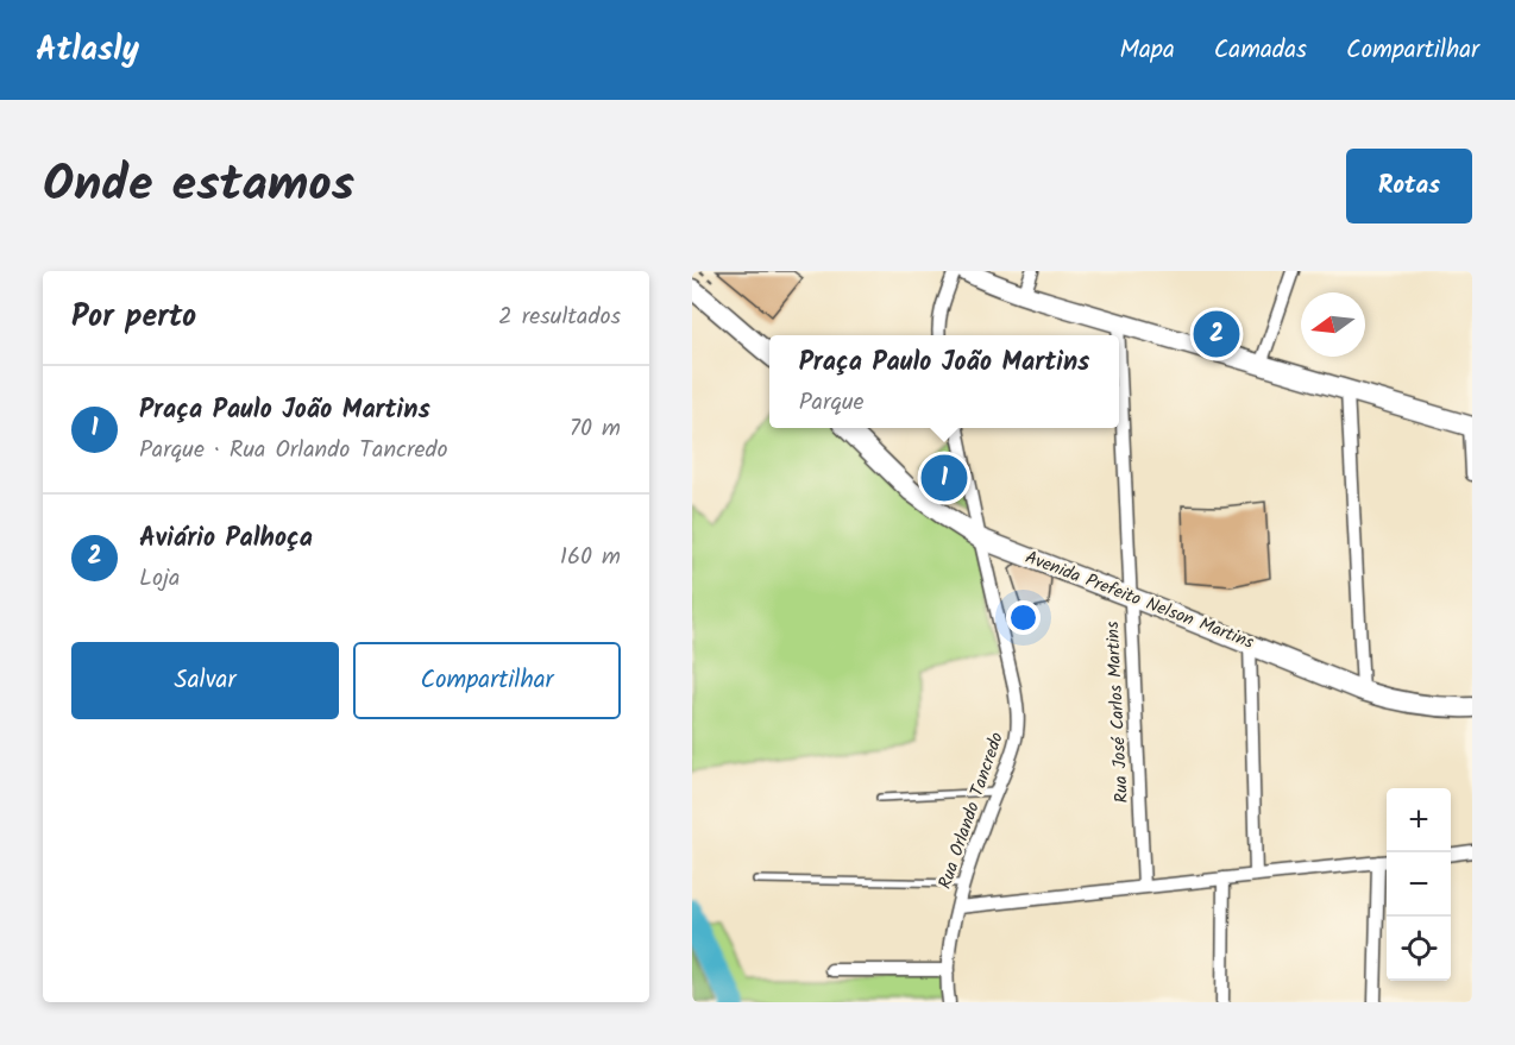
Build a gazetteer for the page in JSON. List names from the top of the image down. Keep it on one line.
{"streets":{"main road":["Avenida Prefeito Nelson Martins"],"street":["Rua José Carlos Martins","Rua Orlando Tancredo"]},"crossings":[["Avenida Prefeito Nelson Martins","Rua José Carlos Martins"],["Avenida Prefeito Nelson Martins","Rua Orlando Tancredo"]],"north":"left","page":{"header":"Atlasly","nav":["Mapa","Camadas","Compartilhar"],"title":"Onde estamos","buttons":["Rotas",["Salvar","Compartilhar"]],"heading":["Por perto","2 resultados"],"pins":["2","1"],"popup":["Praça Paulo João Martins","Parque"],"list":[{"mark":"1","name":"Praça Paulo João Martins","note":"Parque · Rua Orlando Tancredo","value":"70 m"},{"mark":"2","name":"Aviário Palhoça","note":"Loja","value":"160 m"}],"map_buttons":["+","−"]}}
